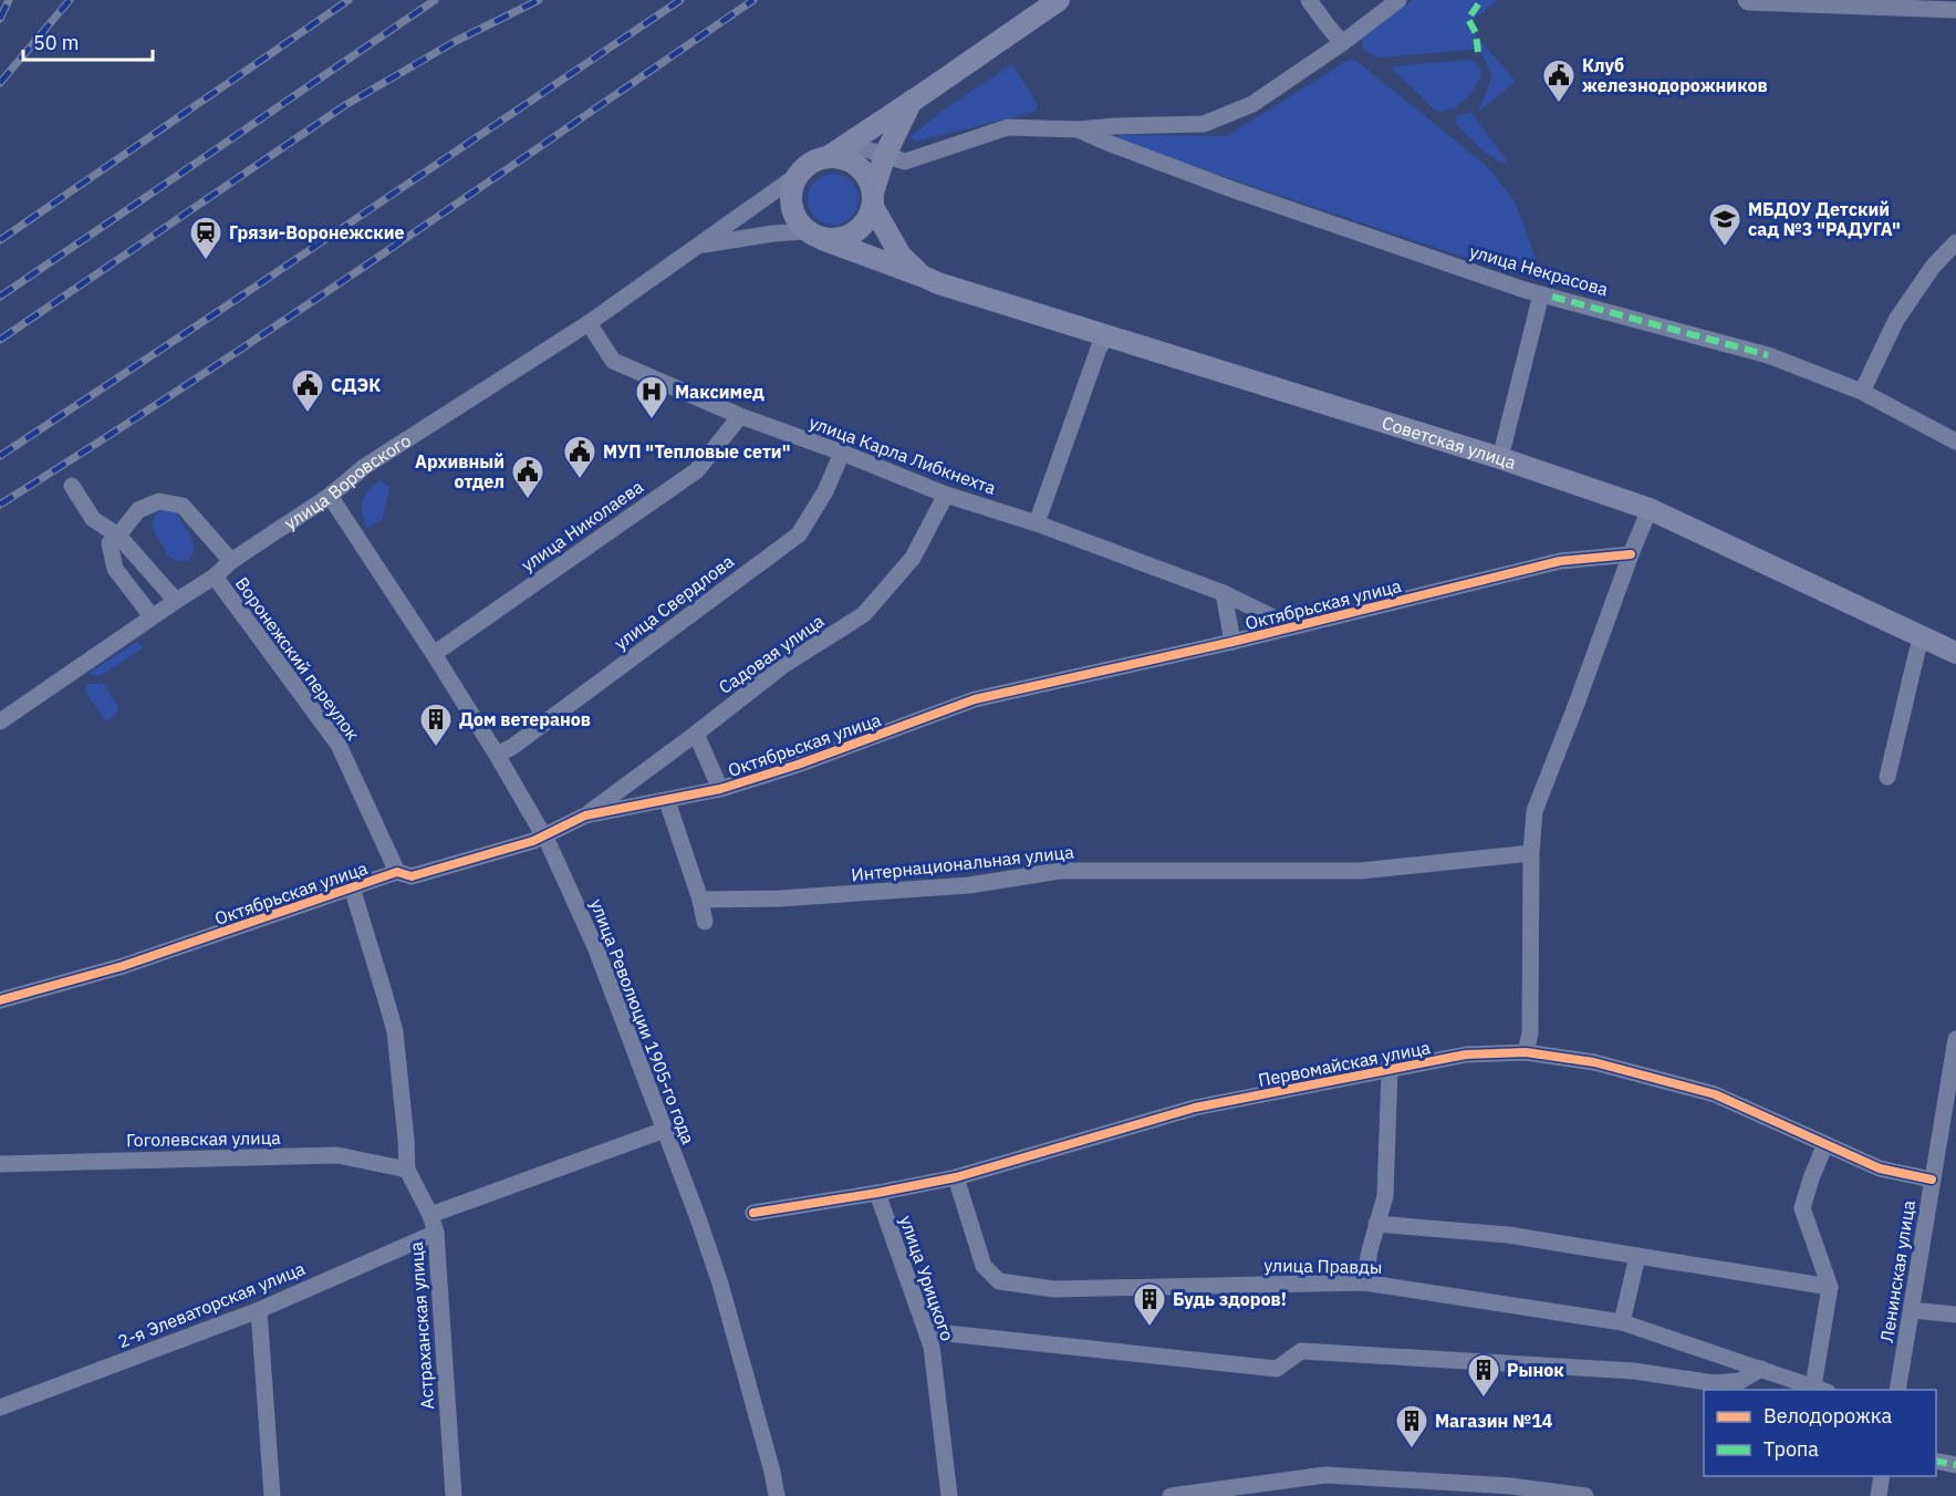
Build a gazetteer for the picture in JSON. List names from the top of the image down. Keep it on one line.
{"streets":{"main road":["Советская улица"],"street":["улица Некрасова","улица Карла Либкнехта","улица Воровского","улица Николаева","улица Свердлова","Октябрьская улица","Садовая улица","Воронежский переулок","Интернациональная улица","улица Революции 1905-го года","Первомайская улица","Гоголевская улица","улица Правды","Ленинская улица","улица Урицкого","2-я Элеваторская улица","Астраханская улица"]},"crossings":[["Советская улица","улица Воровского"],["улица Карла Либкнехта","улица Воровского"],["улица Карла Либкнехта","улица Николаева"],["улица Карла Либкнехта","улица Свердлова"],["улица Карла Либкнехта","Октябрьская улица"],["улица Карла Либкнехта","Садовая улица"],["улица Воровского","Воронежский переулок"],["улица Воровского","улица Революции 1905-го года"],["улица Николаева","улица Революции 1905-го года"],["улица Свердлова","улица Революции 1905-го года"],["Октябрьская улица","Садовая улица"],["Октябрьская улица","Воронежский переулок"],["Октябрьская улица","улица Революции 1905-го года"],["Октябрьская улица","Астраханская улица"],["Первомайская улица","улица Правды"],["Первомайская улица","Ленинская улица"],["Первомайская улица","улица Урицкого"],["Гоголевская улица","Астраханская улица"],["2-я Элеваторская улица","Астраханская улица"]],"places":{"public building":["Клуб железнодорожников","СДЭК","МУП \"Тепловые сети\"","Архивный отдел"],"school or university":["МБДОУ Детский сад №3 \"РАДУГА\""],"station":["Грязи-Воронежские"],"hospital":["Максимед"],"building":["Дом ветеранов","Будь здоров!","Рынок","Магазин №14"]},"legend":["Велодорожка","Тропа"],"scale_bar":"50 m"}
